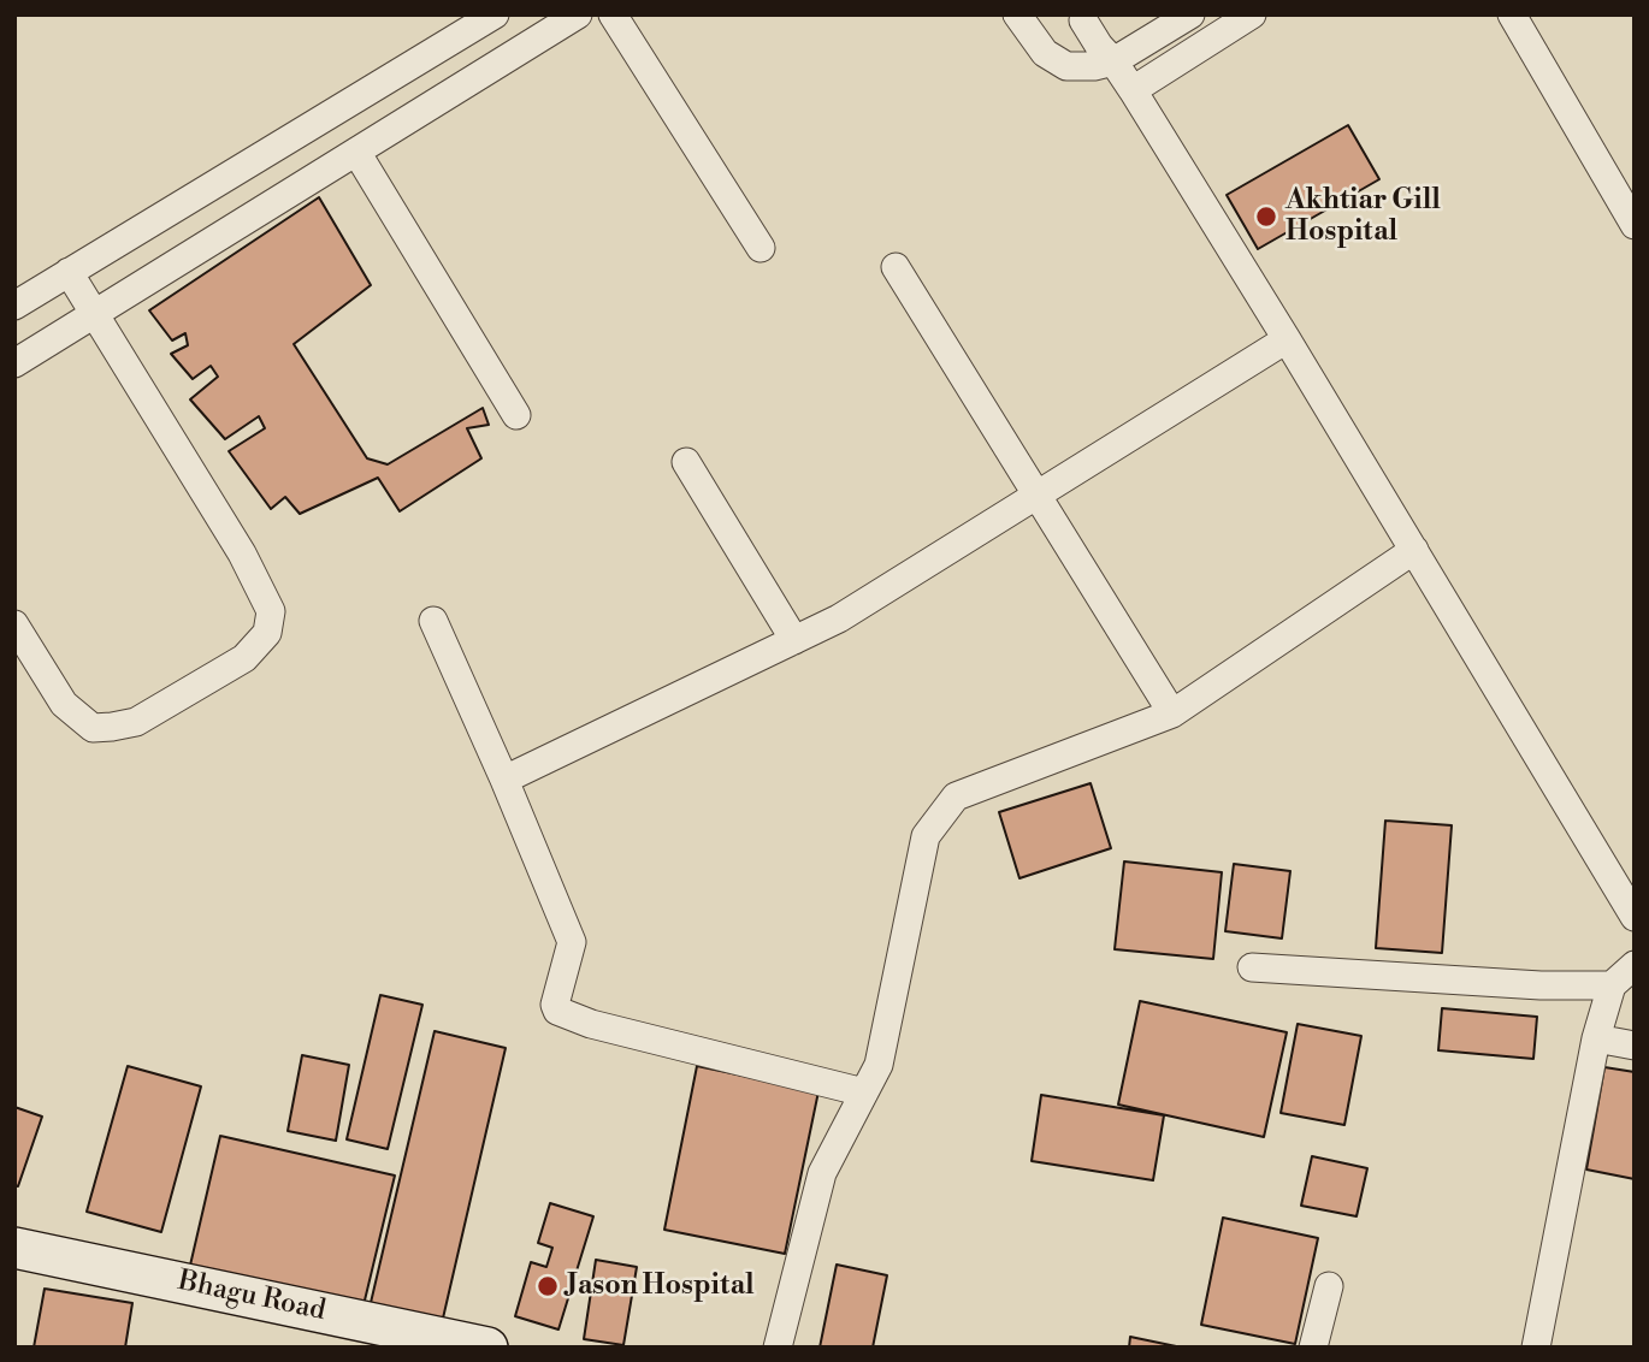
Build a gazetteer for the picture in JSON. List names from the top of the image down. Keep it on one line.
{"streets":{"street":["Bhagu Road"]},"places":["Akhtiar Gill Hospital","Jason Hospital"]}
